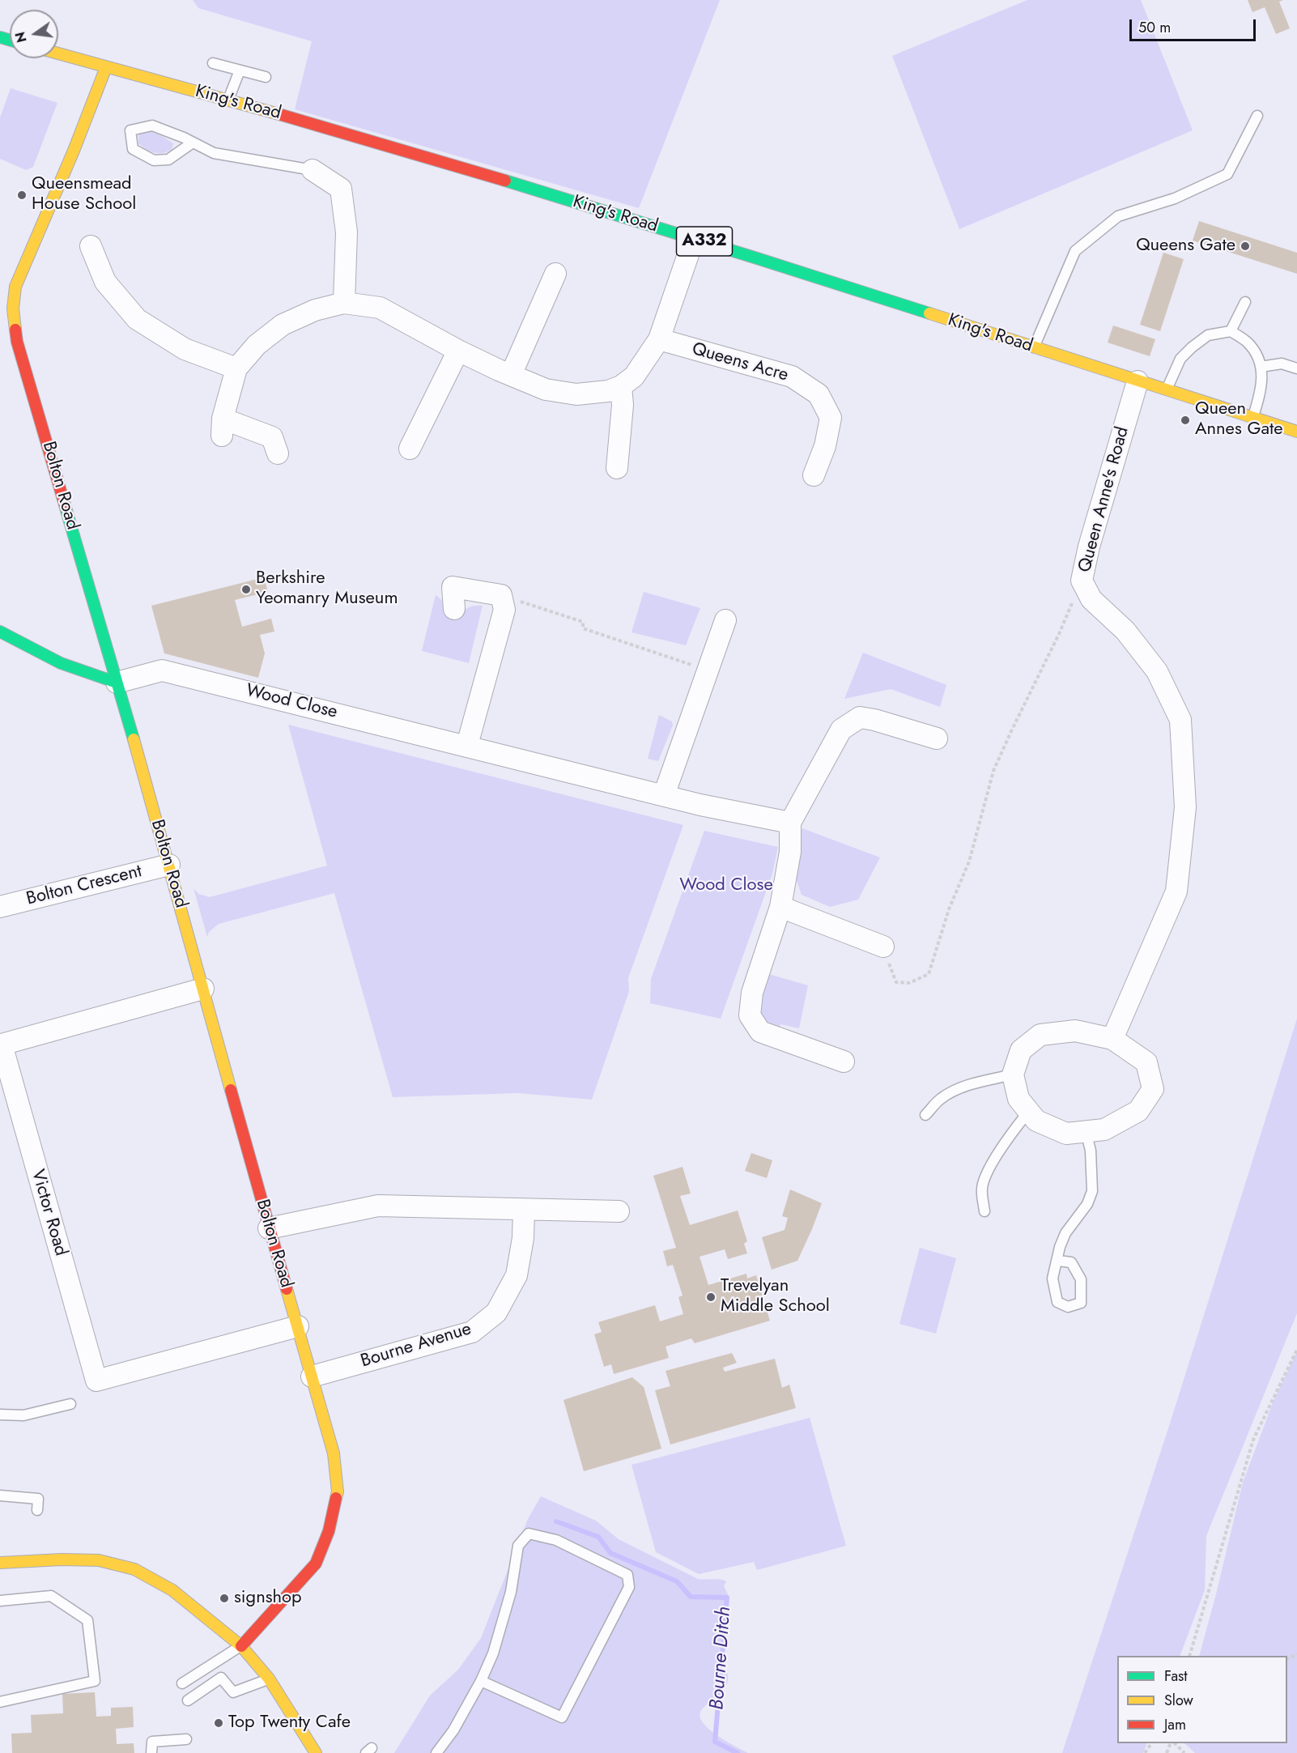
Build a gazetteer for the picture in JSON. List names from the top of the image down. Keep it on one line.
{"streets":{"street":["King's Road","A332","Queens Acre","Bolton Road","Queen Anne's Road","Wood Close","Bolton Crescent","Victor Road","Bourne Avenue"]},"crossings":[["King's Road","Bolton Road"],["King's Road","Queen Anne's Road"],["Bolton Road","Wood Close"],["Bolton Road","Bolton Crescent"],["Bolton Road","Victor Road"],["Bolton Road","Bourne Avenue"]],"water":["Bourne Ditch"],"parks":["Wood Close"],"places":["Queensmead House School","Queens Gate","Queen Annes Gate","Berkshire Yeomanry Museum","Trevelyan Middle School","signshop","Top Twenty Cafe"],"legend":["Fast","Slow","Jam"],"scale_bar":"50 m","north":"left"}
